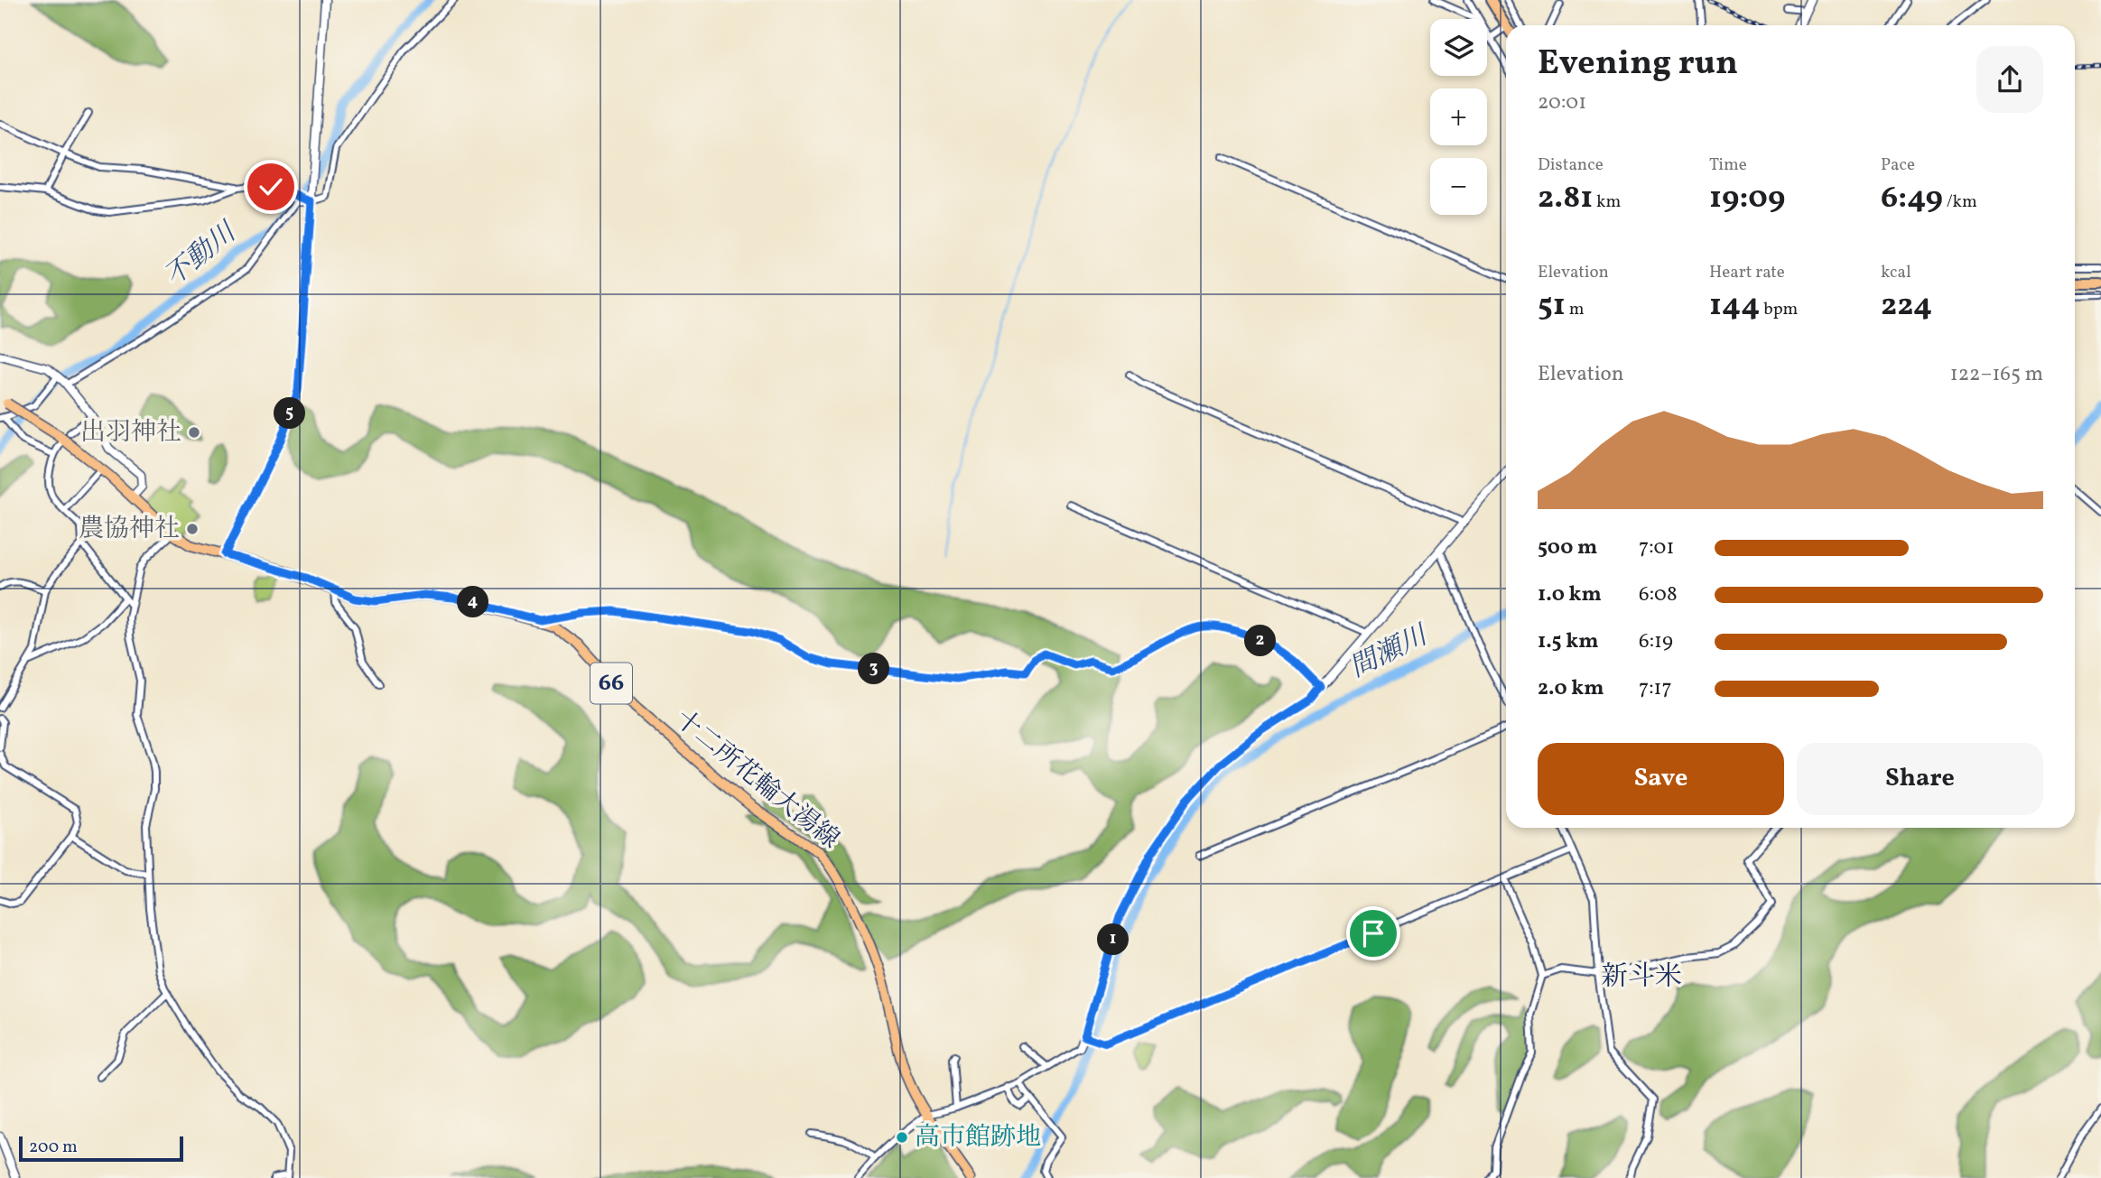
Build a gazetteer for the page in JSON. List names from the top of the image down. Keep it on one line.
{"streets":{"main road":["66","十二所花輪大湯線"]},"districts":["新斗米"],"water":["不動川","間瀬川"],"places":["出羽神社","農協神社","高市館跡地"],"scale_bar":"200 m","page":{"map_buttons":["+","−"],"heading":["Evening run","20:01"],"stats":[["Distance","2.81 km"],["Time","19:09"],["Pace","6:49 /km"],["Elevation","51 m"],["Heart rate","144 bpm"],["kcal","224"]],"chart":["Elevation","122–165 m"],"pins":["5","4","2","3","1"],"list":[{"name":"500 m","note":"7:01"},{"name":"1.0 km","note":"6:08"},{"name":"1.5 km","note":"6:19"},{"name":"2.0 km","note":"7:17"}],"buttons":["Save","Share"],"scale":"200 m"}}
